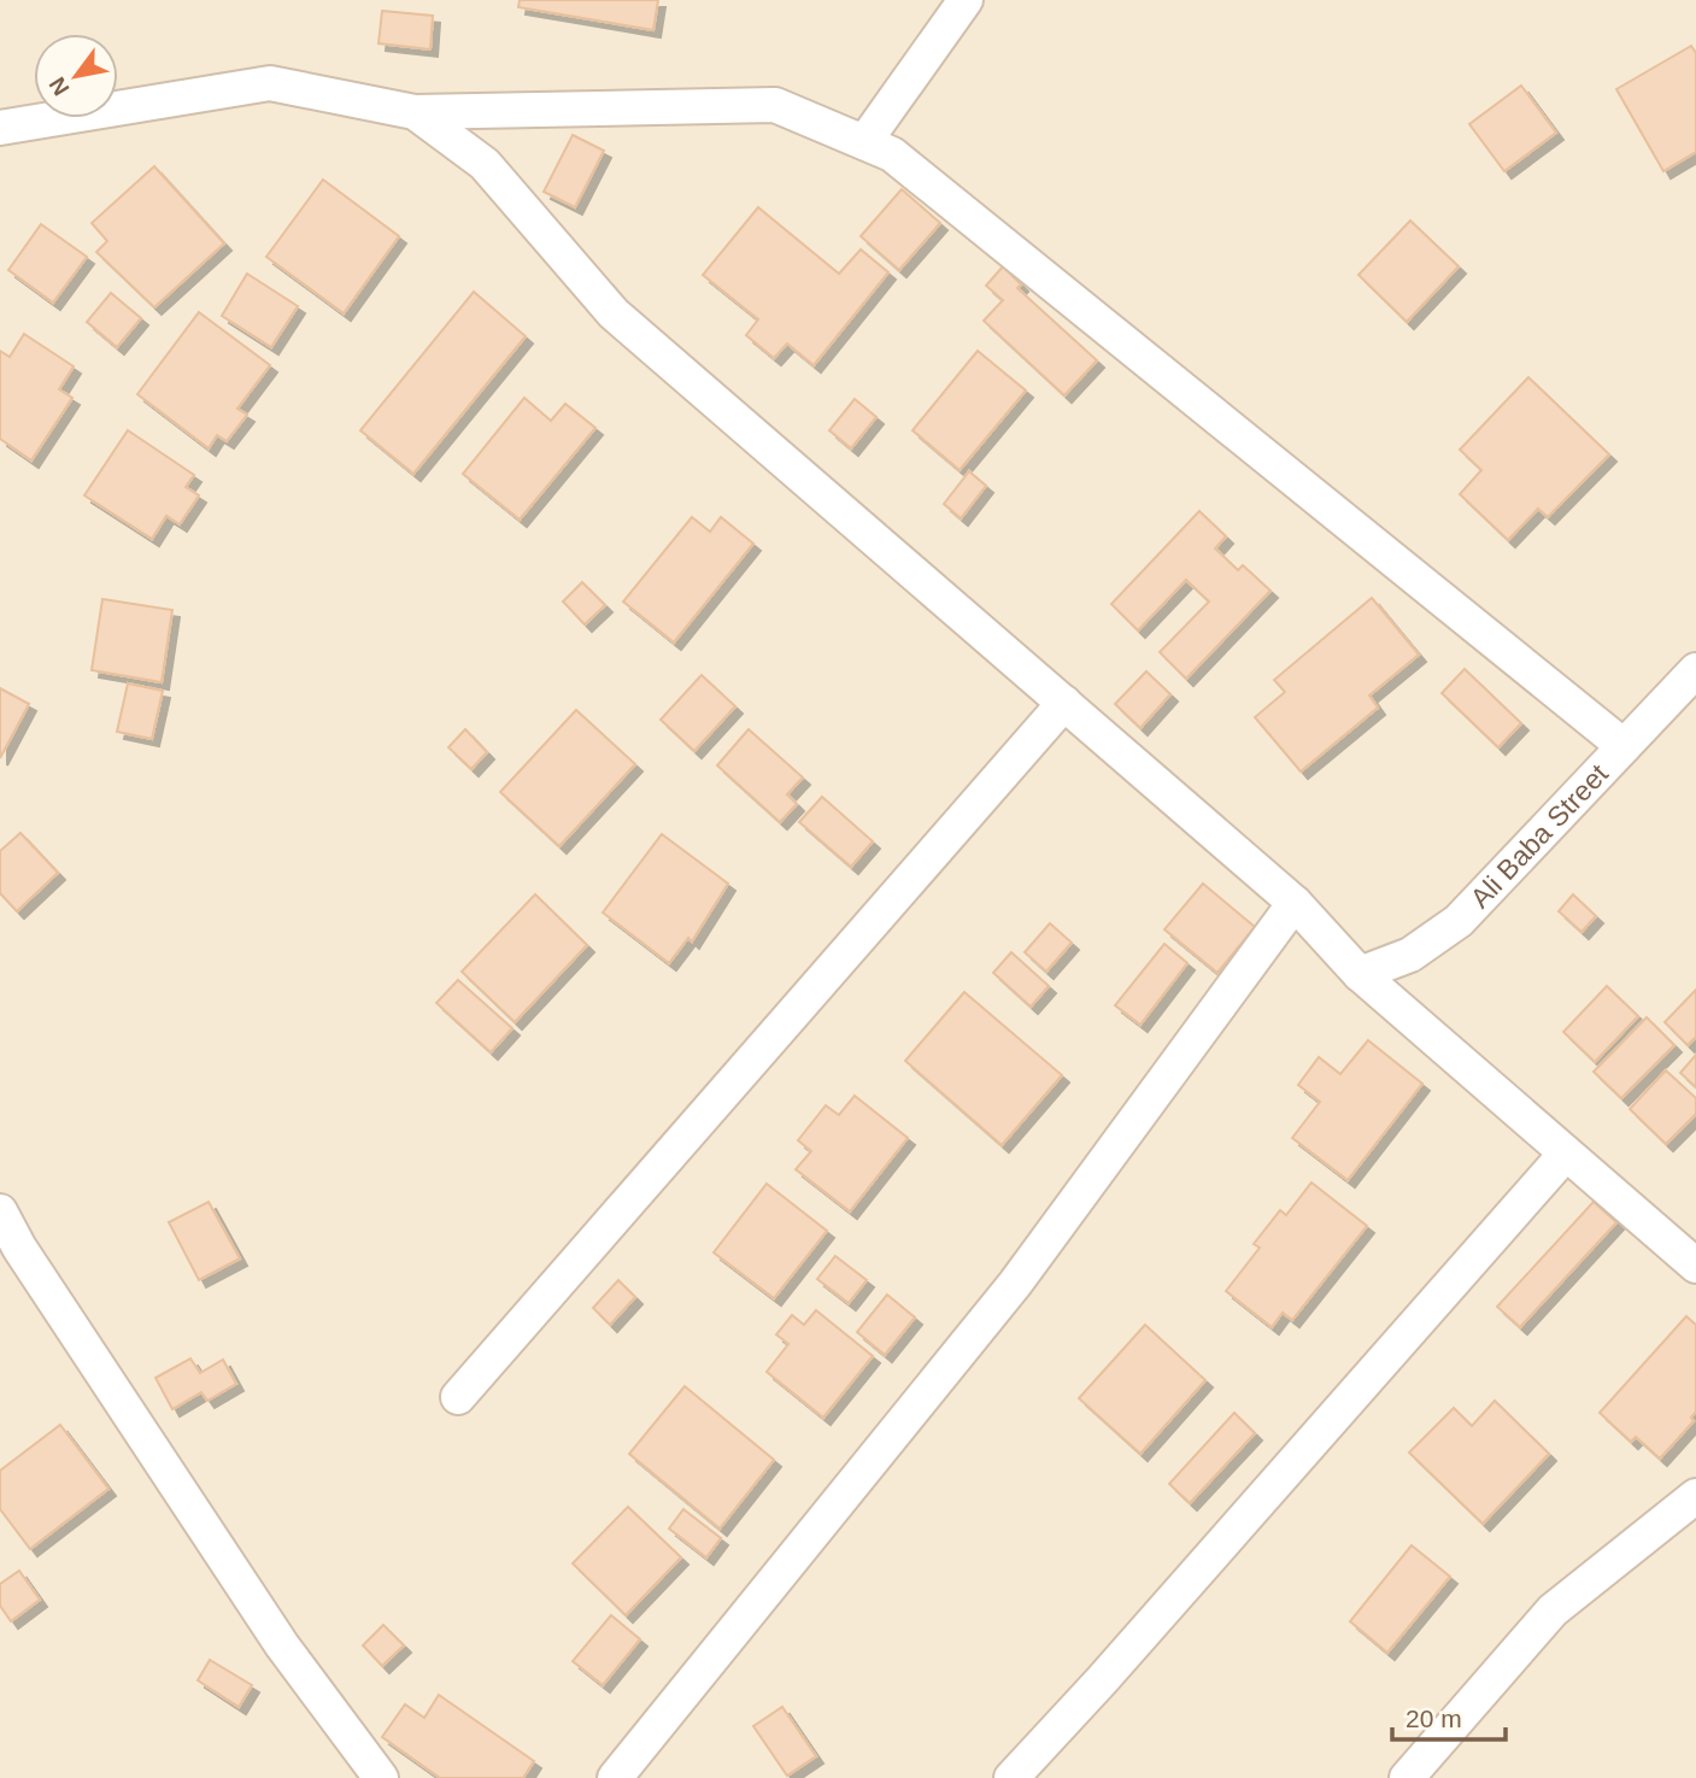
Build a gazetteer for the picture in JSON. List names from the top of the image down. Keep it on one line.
{"streets":{"street":["Ali Baba Street"]},"scale_bar":"20 m","north":"bottom left"}
